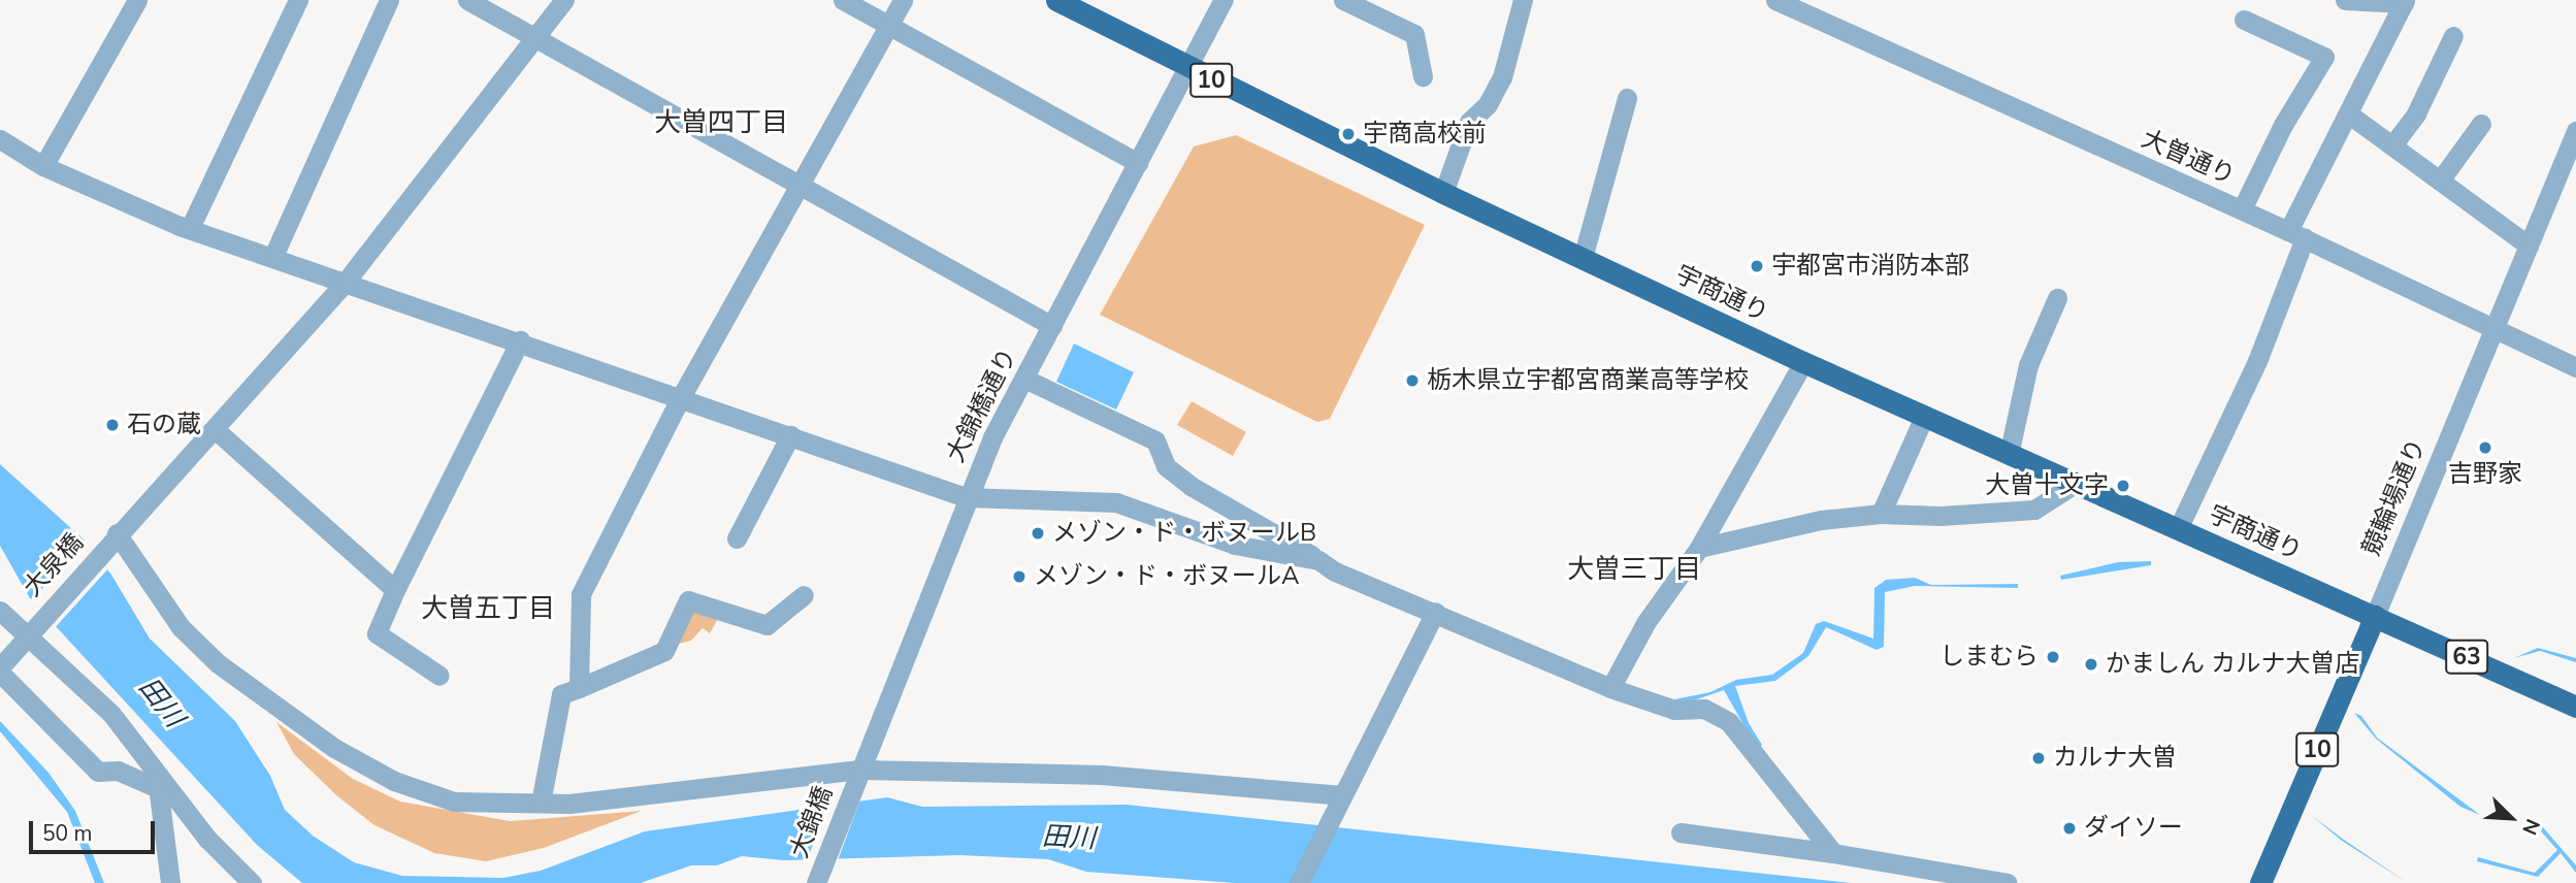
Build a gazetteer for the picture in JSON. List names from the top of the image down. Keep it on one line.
{"streets":{"main road":["10","宇商通り","競輪場通り","63"],"street":["大曽通り","大錦橋通り","大泉橋","大錦橋"]},"crossings":[["大曽通り","競輪場通り"],["宇商通り","大錦橋通り"],["宇商通り","競輪場通り"],["宇商通り","63"],["大錦橋通り","大錦橋"],["競輪場通り","63"]],"districts":["大曽四丁目","大曽三丁目","大曽五丁目"],"water":["田川"],"places":["宇商高校前","宇都宮市消防本部","栃木県立宇都宮商業高等学校","石の蔵","吉野家","大曽十文字","メゾン・ド・ボヌールB","メゾン・ド・ボヌールA","しまむら","かましん カルナ大曽店","カルナ大曽","ダイソー"],"scale_bar":"50 m","north":"bottom right"}
